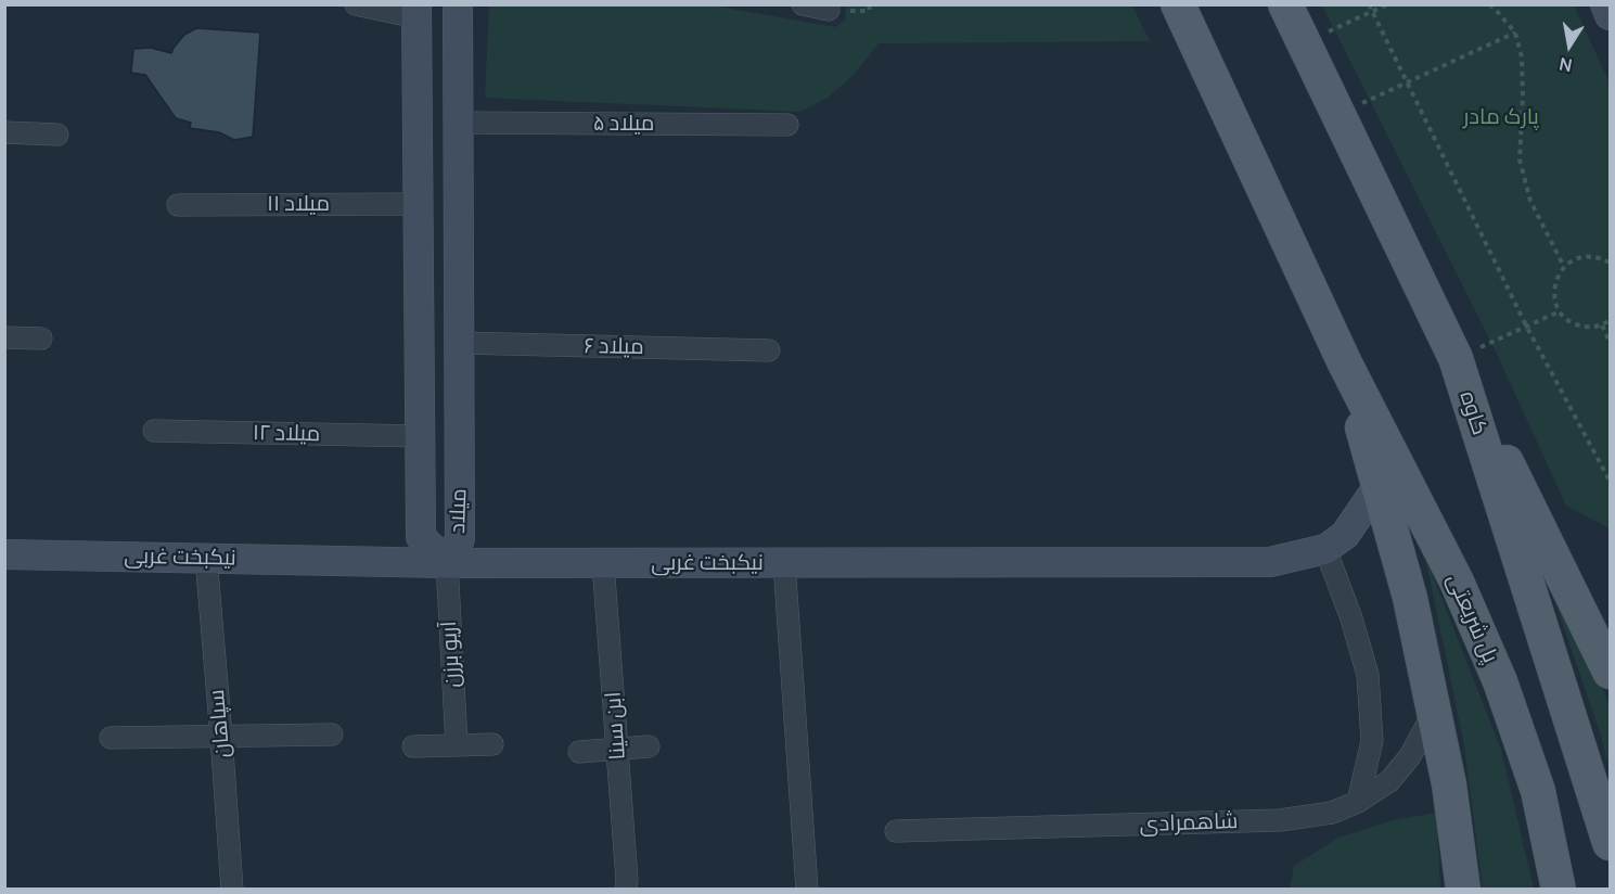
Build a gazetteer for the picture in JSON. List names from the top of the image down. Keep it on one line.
{"streets":{"main road":["کاوه","پل شریعتی"],"street":["میلاد ۵","میلاد ۱۱","میلاد ۶","میلاد ۱۲","میلاد","نیکبخت غربی","آریو برزن","سپاهان","ابن سینا","شاهمرادی"]},"crossings":[["میلاد ۵","میلاد"],["میلاد ۱۱","میلاد"],["میلاد ۶","میلاد"],["میلاد ۱۲","میلاد"],["میلاد","نیکبخت غربی"],["میلاد","آریو برزن"],["نیکبخت غربی","آریو برزن"],["نیکبخت غربی","سپاهان"],["نیکبخت غربی","ابن سینا"]],"parks":["پارک مادر"],"north":"bottom"}
